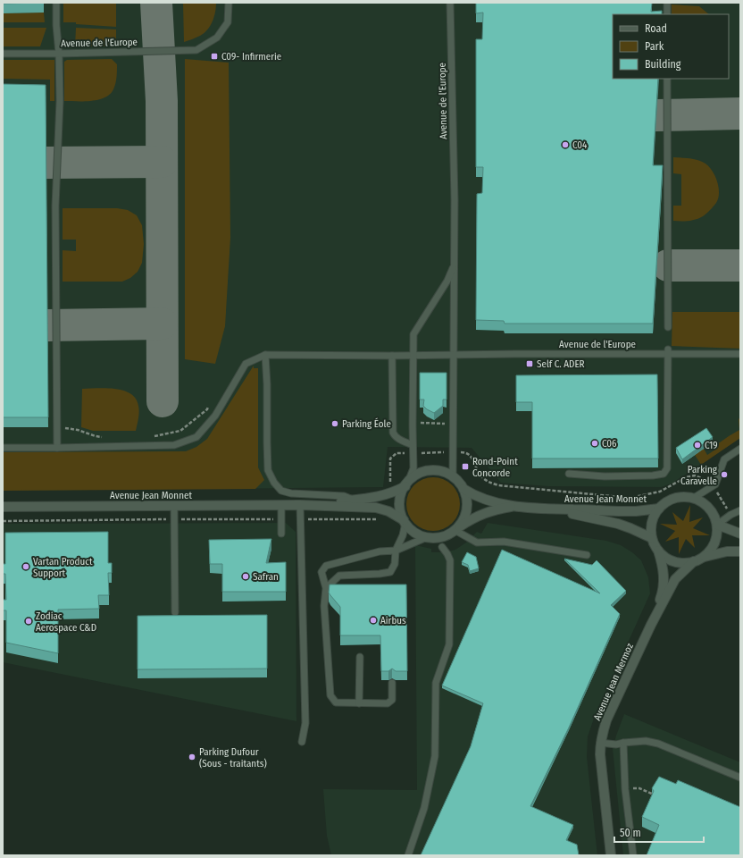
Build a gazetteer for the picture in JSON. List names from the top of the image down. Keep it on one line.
{"streets":{"street":["Avenue Jean Monnet","Avenue Jean Mermoz"],"lane":["Avenue de l'Europe"]},"crossings":[["Avenue de l'Europe","Avenue Jean Monnet"],["Avenue Jean Monnet","Avenue Jean Mermoz"]],"places":{"transit":["C09- Infirmerie","Self C. ADER","Rond-Point Concorde"],"other":["C04","Parking Éole","C06","C19","Parking Caravelle","Vartan Product Support","Safran","Airbus","Zodiac Aerospace C&D","Parking Dufour (Sous - traitants)"]},"legend":["Road","Park","Building"],"scale_bar":"50 m"}
